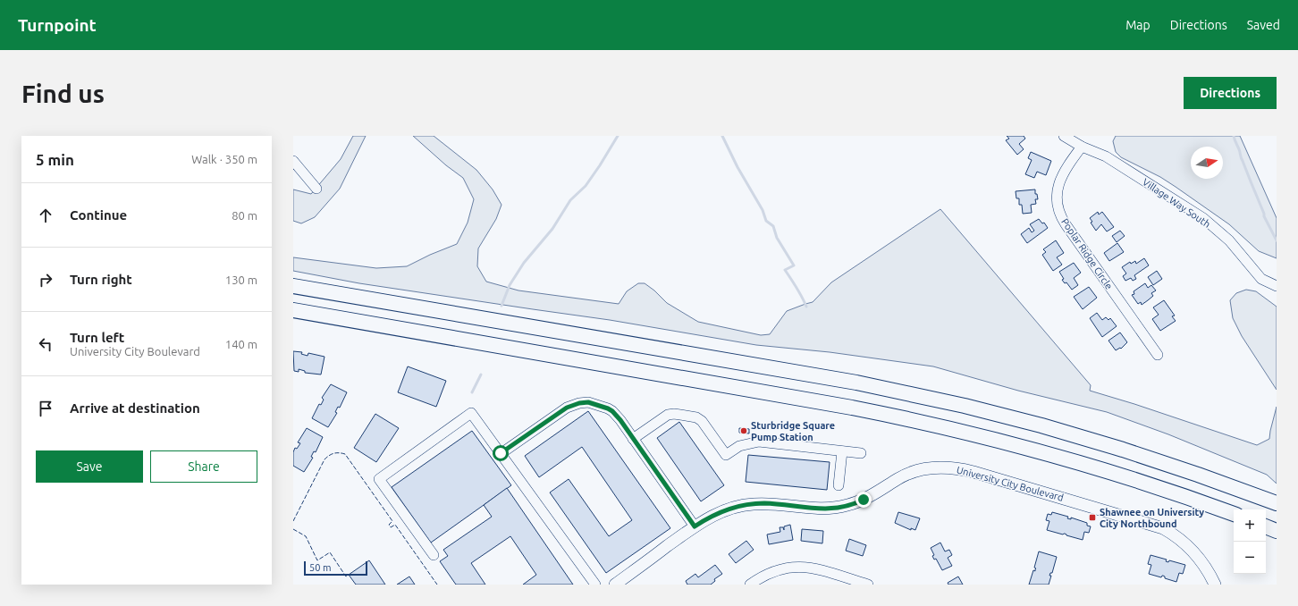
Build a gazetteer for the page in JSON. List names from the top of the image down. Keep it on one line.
{"streets":{"main road":["University City Boulevard"],"street":["Village Way South","Poplar Ridge Circle"]},"crossings":[["Village Way South","Poplar Ridge Circle"]],"places":{"other":["Sturbridge Square Pump Station"],"transit":["Shawnee on University City Northbound"]},"scale_bar":"50 m","north":"right","page":{"header":"Turnpoint","nav":["Map","Directions","Saved"],"buttons":["Directions",["Save","Share"]],"title":"Find us","heading":["5 min","Walk · 350 m"],"list":[["Continue","80 m"],["Turn right","130 m"],["Turn left","University City Boulevard","140 m"],"Arrive at destination"],"map_buttons":["+","−"],"scale":"50 m"}}
